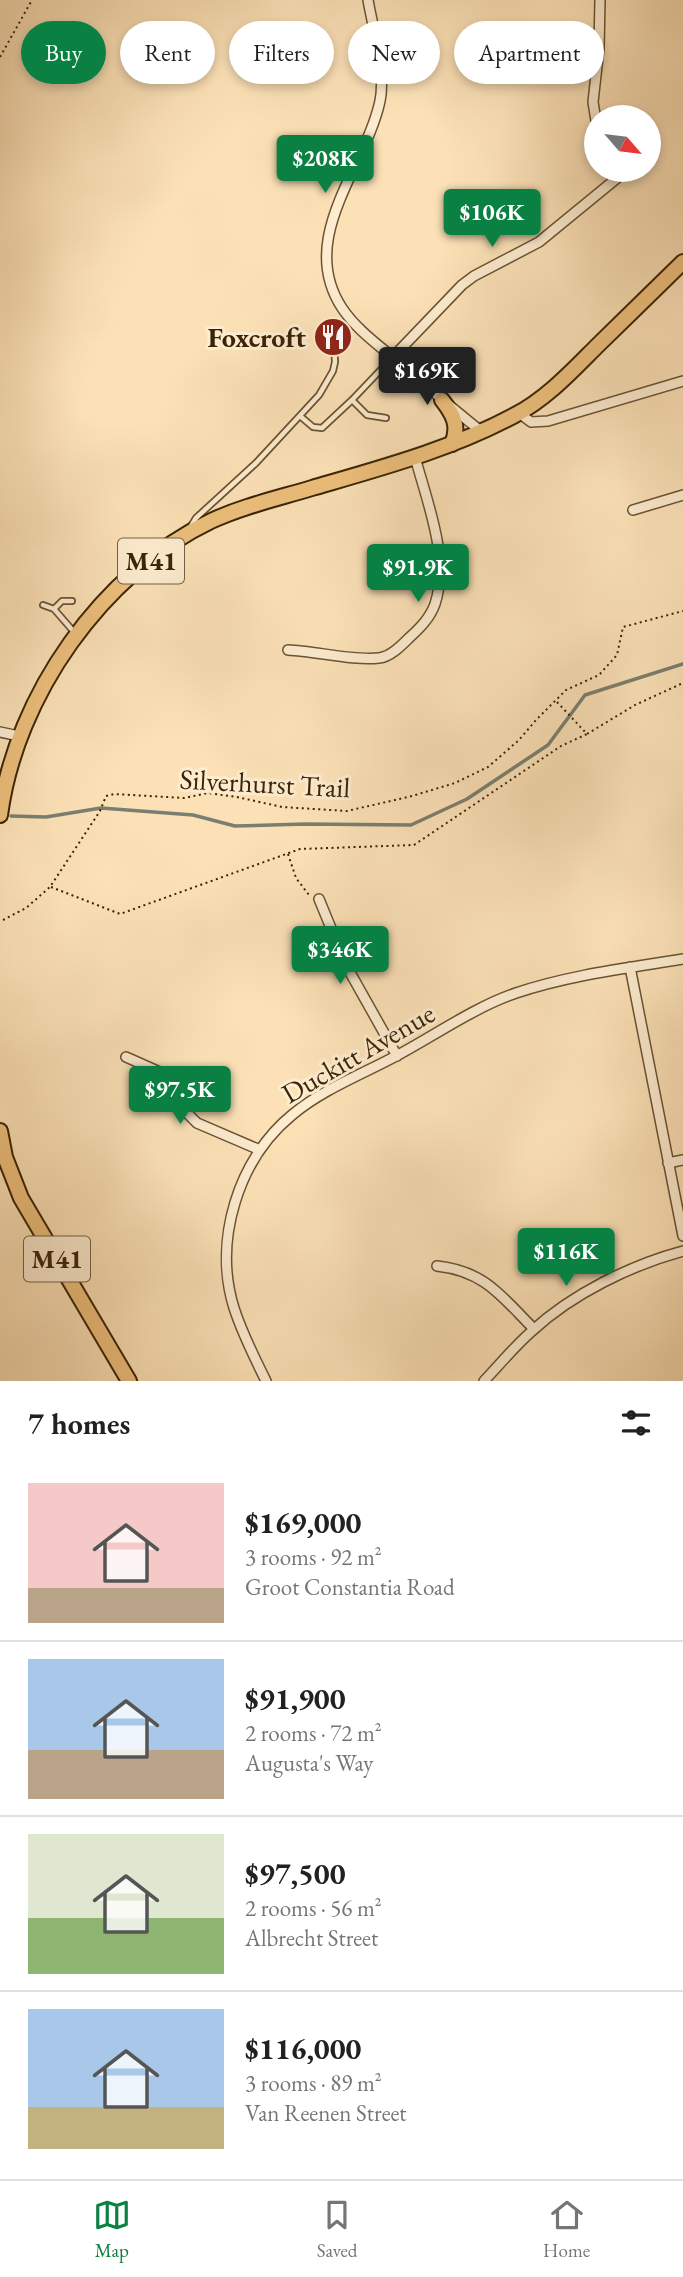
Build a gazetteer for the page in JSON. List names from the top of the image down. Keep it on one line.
{"streets":{"main road":["M41"],"street":["Duckitt Avenue"],"path":["Silverhurst Trail"]},"places":{"restaurant":["Foxcroft"]},"north":"bottom right","page":{"chip":["Buy","Rent","Filters","New","Apartment"],"price":["$208K","$106K","$169K","$91.9K","$346K","$97.5K","$116K"],"heading":"7 homes","list":[{"name":"$169,000","note":"3 rooms · 92 m² · Groot Constantia Road"},{"name":"$91,900","note":"2 rooms · 72 m² · Augusta's Way"},{"name":"$97,500","note":"2 rooms · 56 m² · Albrecht Street"},{"name":"$116,000","note":"3 rooms · 89 m² · Van Reenen Street"}],"tabs":["Map","Saved","Home"]}}
